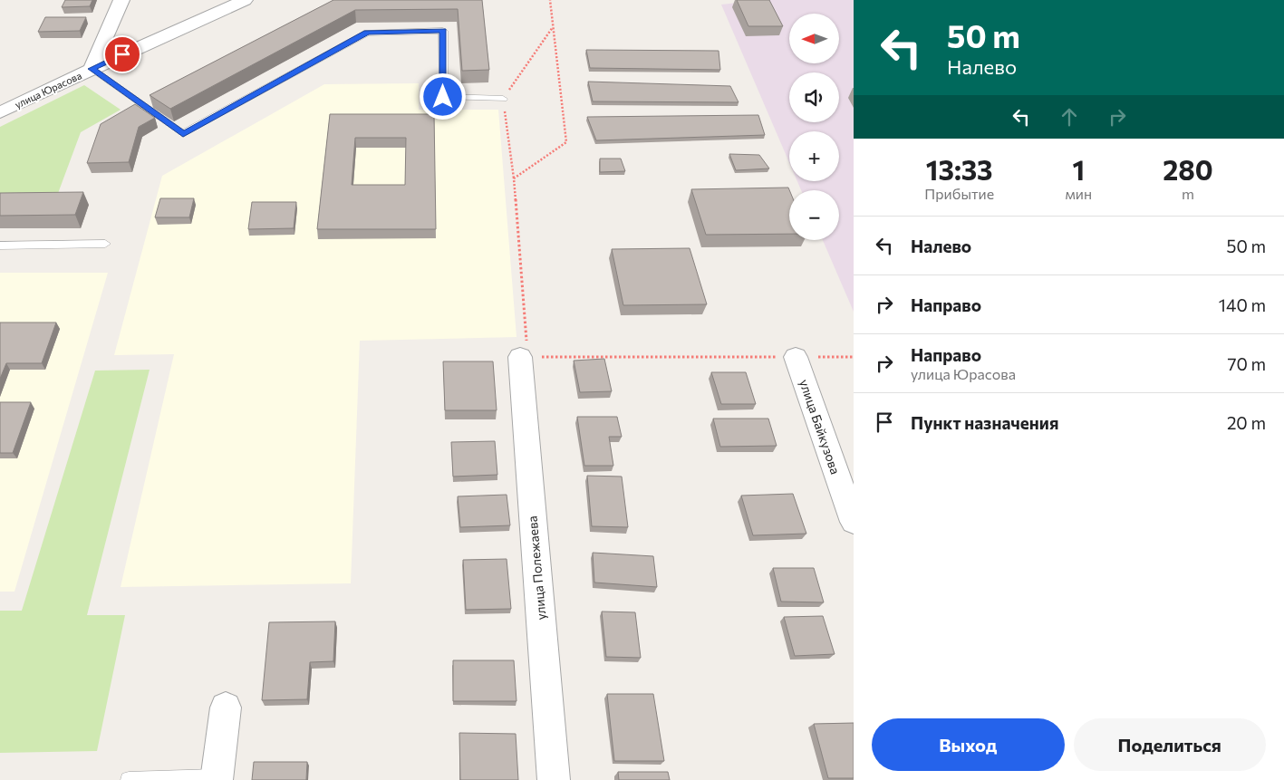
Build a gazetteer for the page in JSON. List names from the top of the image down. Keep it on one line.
{"streets":{"street":["улица Юрасова","улица Байкузова","улица Полежаева"]},"north":"left","page":{"turn":["50 m","Налево"],"map_buttons":["+","−"],"eta":["13:33","Прибытие","1","мин","280","m"],"list":[{"name":"Налево","value":"50 m"},{"name":"Направо","value":"140 m"},{"name":"Направо","note":"улица Юрасова","value":"70 m"},{"name":"Пункт назначения","value":"20 m"}],"buttons":["Выход","Поделиться"]}}
